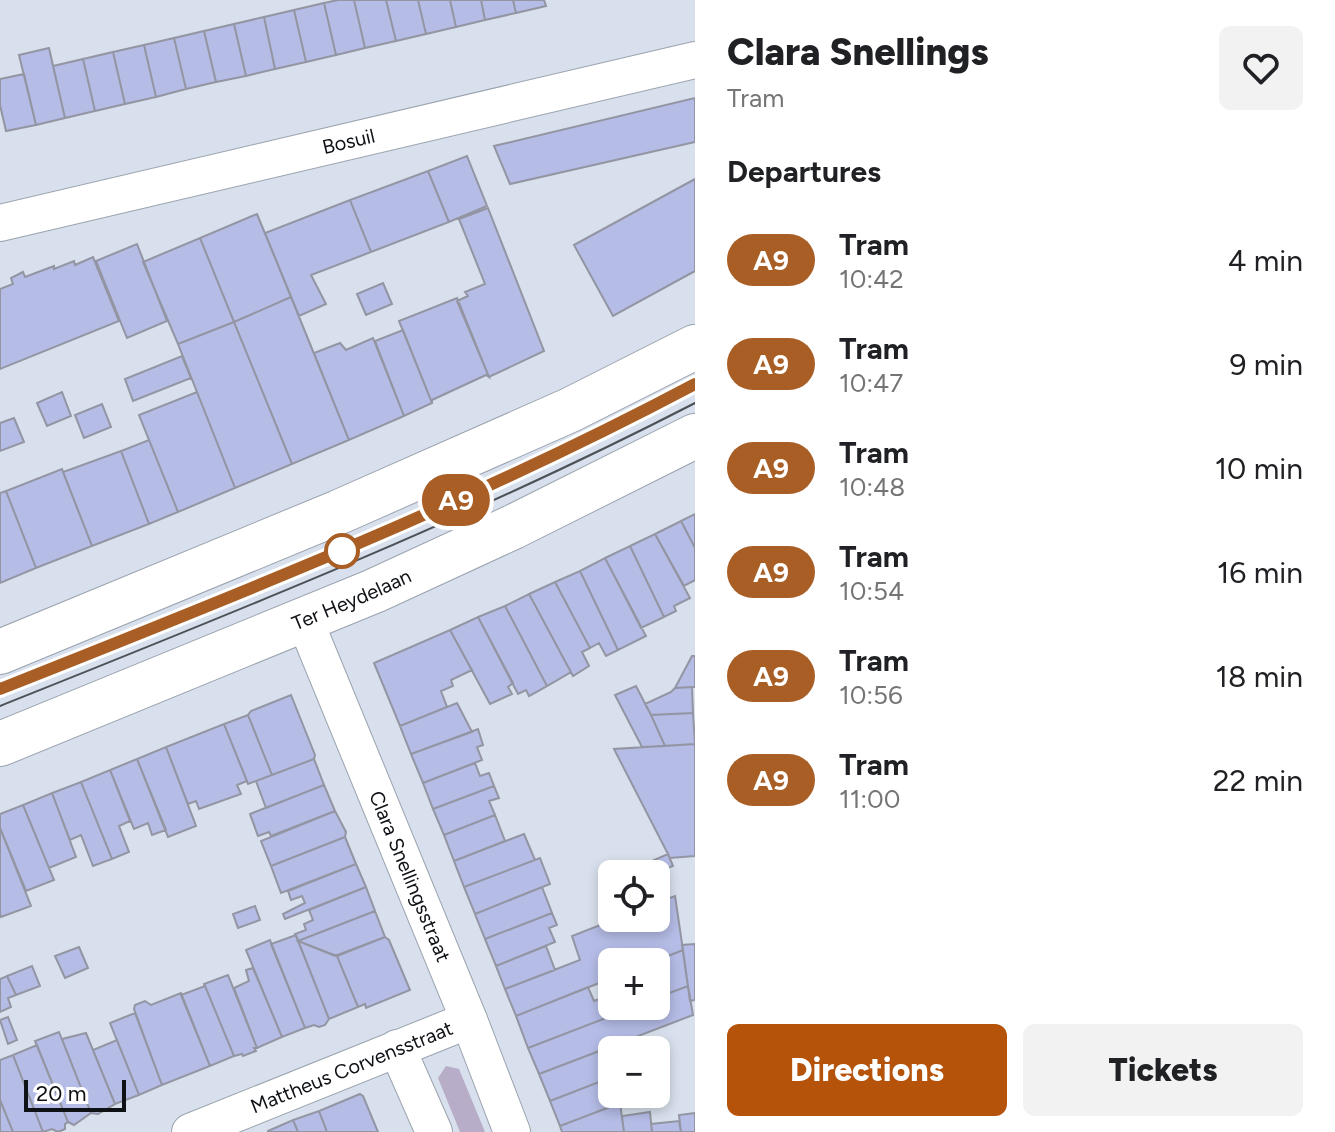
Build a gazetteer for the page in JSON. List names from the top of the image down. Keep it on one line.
{"streets":{"street":["Bosuil","Ter Heydelaan","Clara Snellingsstraat","Mattheus Corvensstraat"]},"crossings":[["Ter Heydelaan","Clara Snellingsstraat"],["Clara Snellingsstraat","Mattheus Corvensstraat"]],"lines":["tram line A9"],"scale_bar":"20 m","page":{"on_map":"A9","heading":[["Clara Snellings","Tram"],"Departures"],"list":[{"mark":"A9","name":"Tram","note":"10:42","value":"4 min"},{"mark":"A9","name":"Tram","note":"10:47","value":"9 min"},{"mark":"A9","name":"Tram","note":"10:48","value":"10 min"},{"mark":"A9","name":"Tram","note":"10:54","value":"16 min"},{"mark":"A9","name":"Tram","note":"10:56","value":"18 min"},{"mark":"A9","name":"Tram","note":"11:00","value":"22 min"}],"map_buttons":["+","−"],"buttons":["Directions","Tickets"],"scale":"20 m"}}
